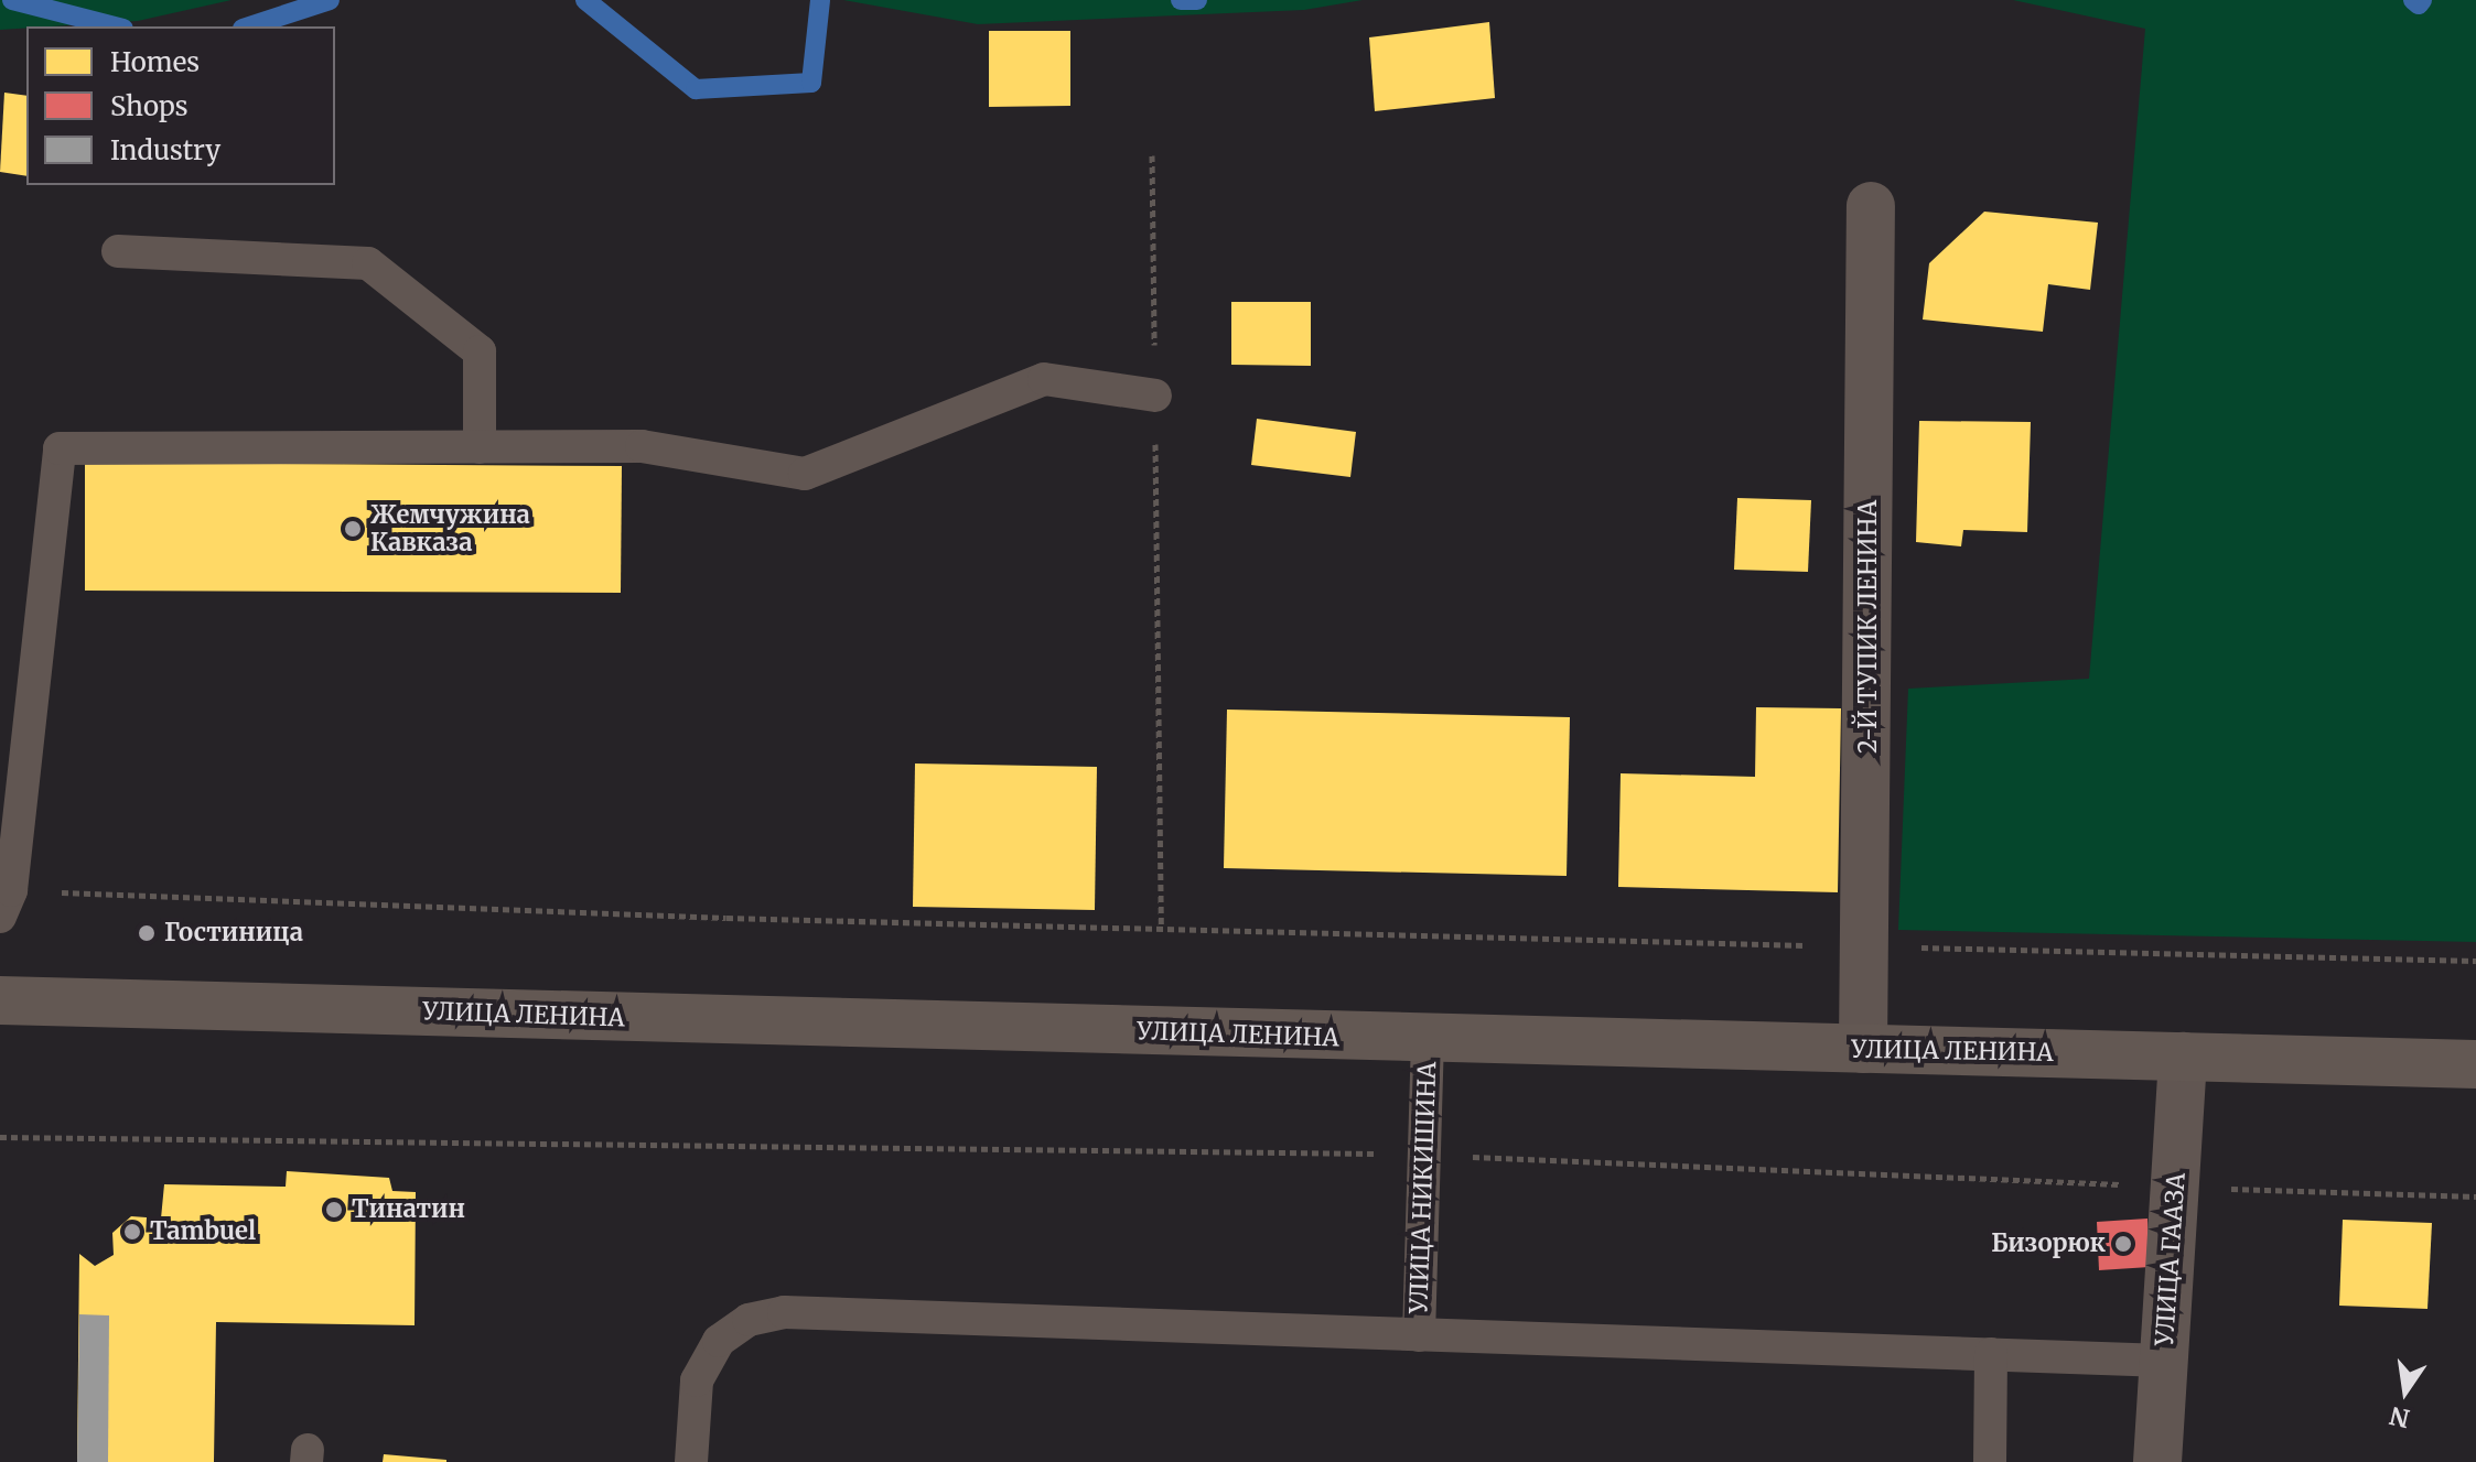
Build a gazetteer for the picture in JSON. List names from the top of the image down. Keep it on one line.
{"streets":{"main road":["УЛИЦА ЛЕНИНА"],"street":["2-Й ТУПИК ЛЕНИНА","УЛИЦА ГААЗА"],"lane":["УЛИЦА НИКИШИНА"]},"crossings":[["2-Й ТУПИК ЛЕНИНА","УЛИЦА ЛЕНИНА"],["УЛИЦА ЛЕНИНА","УЛИЦА НИКИШИНА"],["УЛИЦА ЛЕНИНА","УЛИЦА ГААЗА"]],"places":["Жемчужина Кавказа","Гостиница","Тинатин","Tambuel","Бизорюк"],"legend":["Homes","Shops","Industry"],"north":"bottom"}
